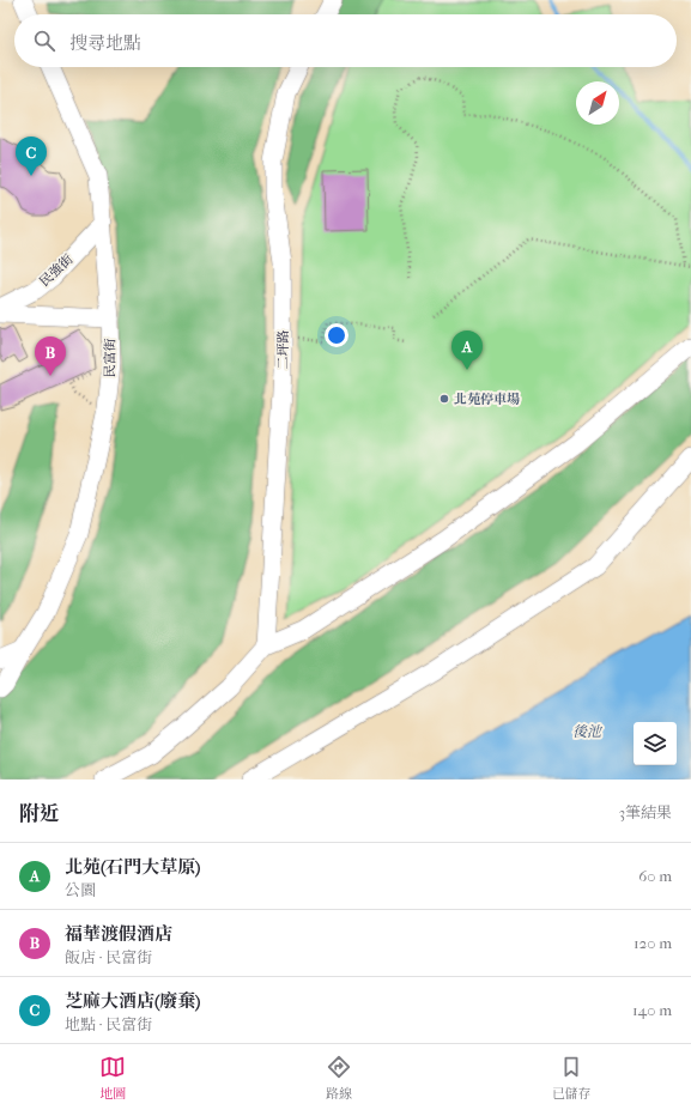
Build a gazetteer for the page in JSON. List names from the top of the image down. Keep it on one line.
{"streets":{"street":["民強街","二坪路","民富街"]},"crossings":[["民強街","民富街"]],"water":["後池"],"places":["北苑停車場"],"north":"top right","page":{"search":"搜尋地點","pins":["C","A","B"],"heading":["附近","3筆結果"],"list":[{"mark":"A","name":"北苑(石門大草原)","note":"公園","value":"60 m"},{"mark":"B","name":"福華渡假酒店","note":"飯店 · 民富街","value":"120 m"},{"mark":"C","name":"芝麻大酒店(廢棄)","note":"地點 · 民富街","value":"140 m"}],"nav":["地圖","路線","已儲存"]}}
